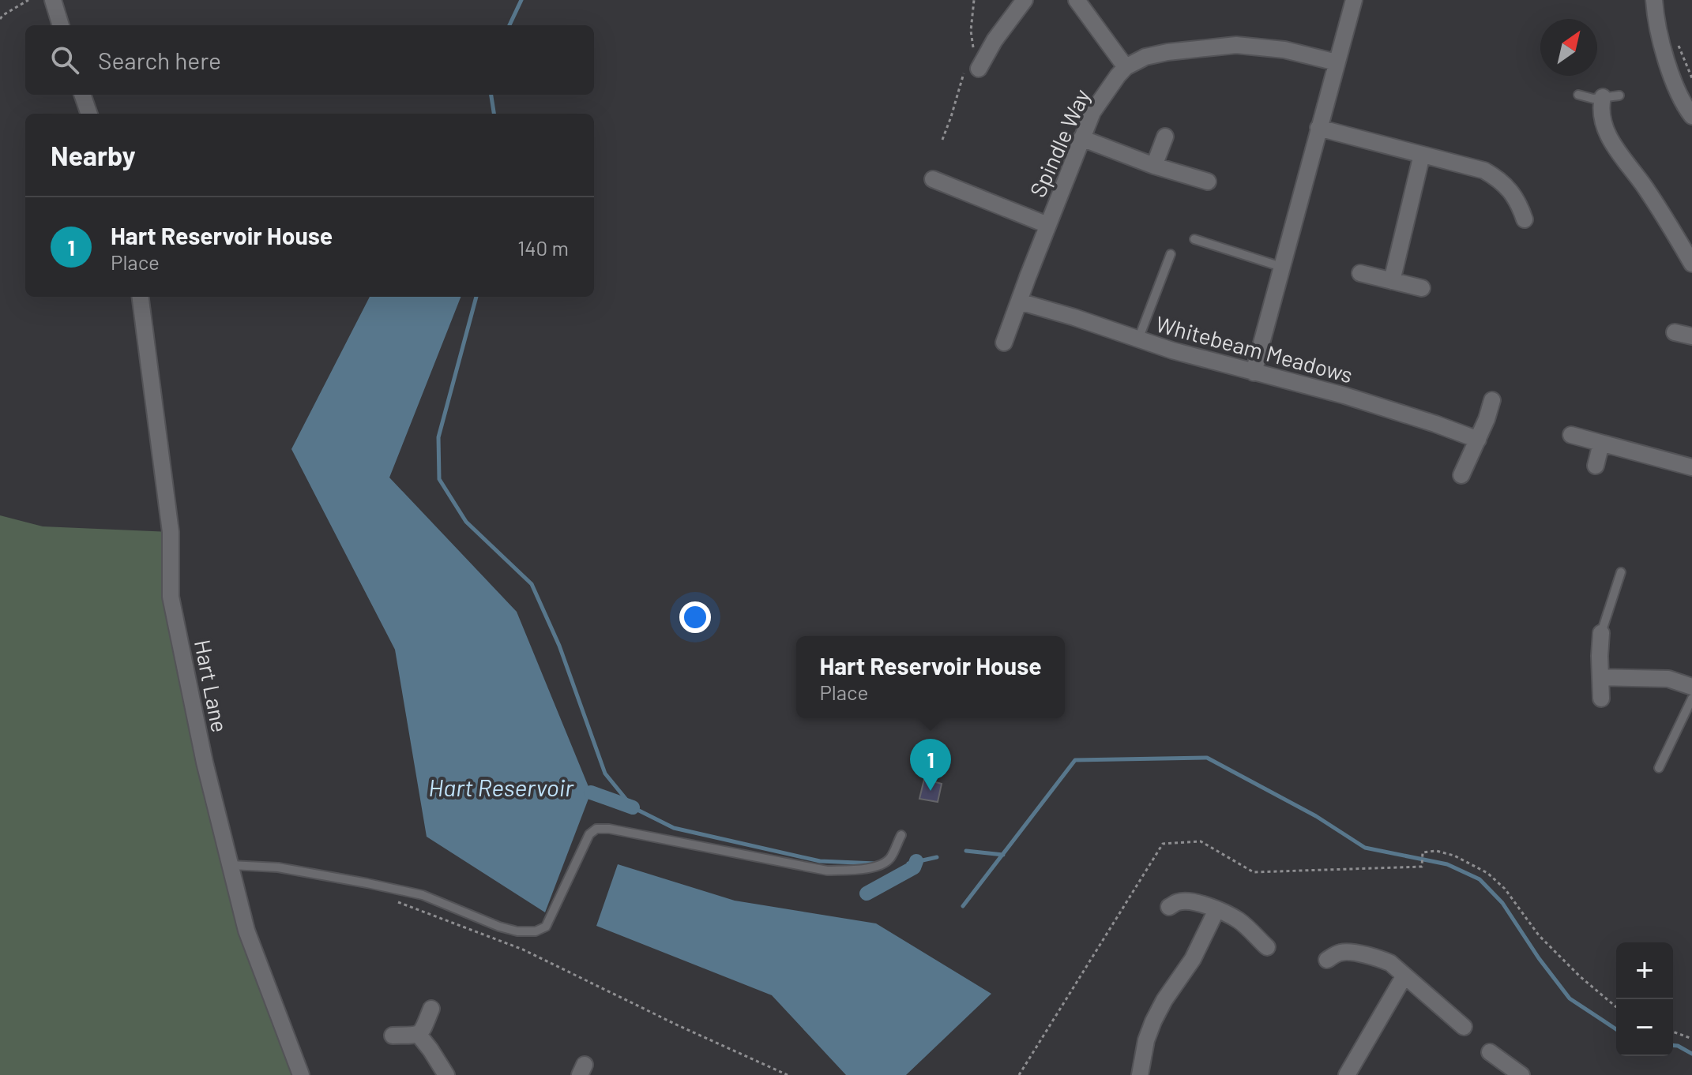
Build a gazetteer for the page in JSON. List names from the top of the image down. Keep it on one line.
{"streets":{"street":["Spindle Way","Whitebeam Meadows","Hart Lane"]},"crossings":[["Spindle Way","Whitebeam Meadows"]],"water":["Hart Reservoir"],"north":"top right","page":{"search":"Search here","heading":"Nearby","list":[{"mark":"1","name":"Hart Reservoir House","note":"Place","value":"140 m"}],"popup":["Hart Reservoir House","Place"],"pins":"1","map_buttons":["+","−"]}}
